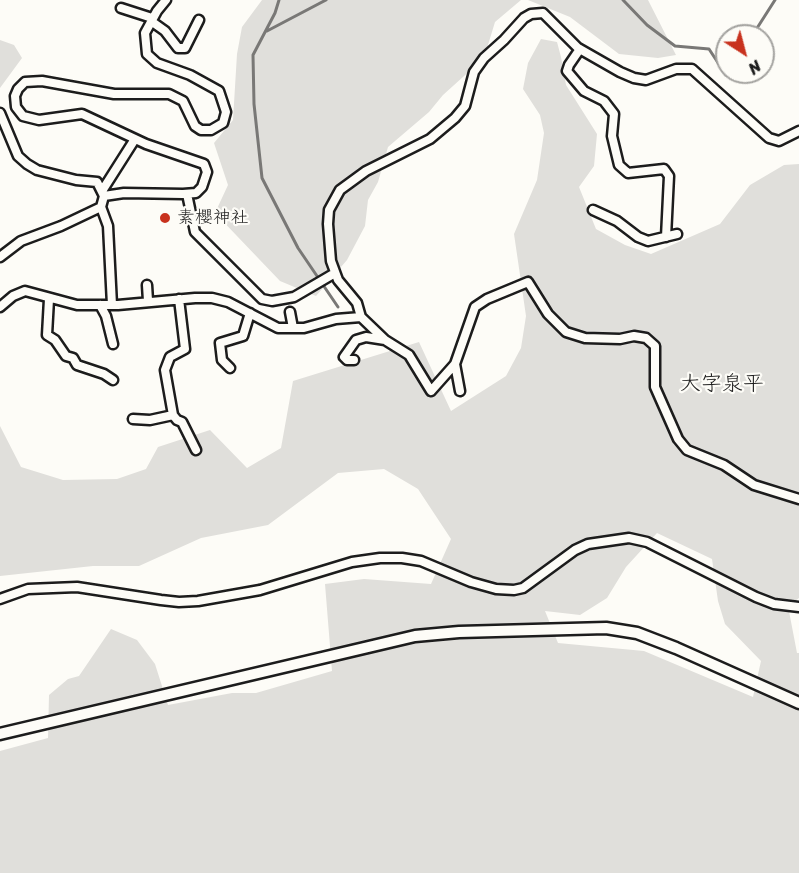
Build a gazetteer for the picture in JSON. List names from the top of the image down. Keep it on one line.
{"districts":["大字泉平"],"places":["素櫻神社"],"north":"bottom right"}
